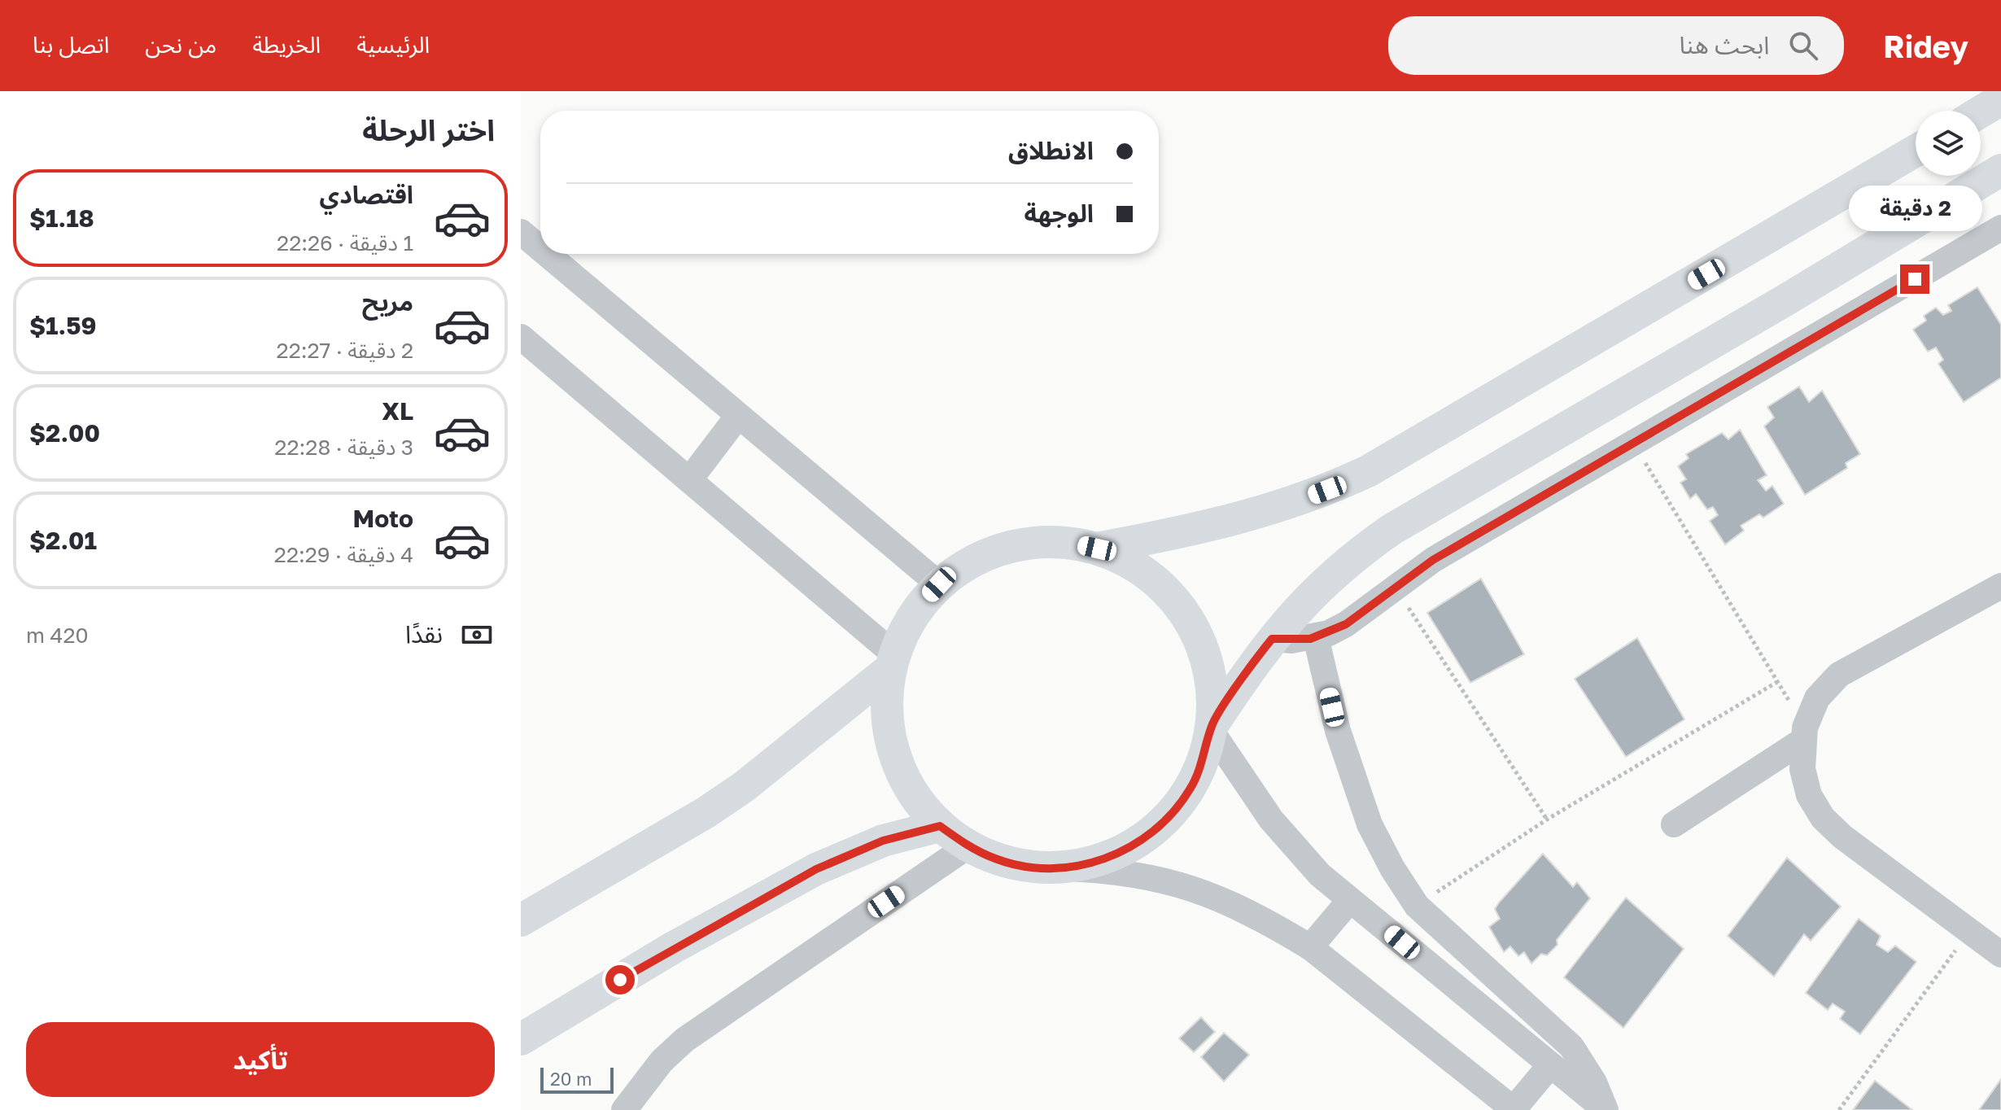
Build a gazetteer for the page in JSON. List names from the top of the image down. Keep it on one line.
{"scale_bar":"20 m","page":{"header":"Ridey","search":"ابحث هنا","nav":["الرئيسية","الخريطة","من نحن","اتصل بنا"],"heading":"اختر الرحلة","banner":["الانطلاق","الوجهة"],"list":[{"name":"اقتصادي","note":"1 دقيقة · 22:26","value":"$1.18"},{"name":"مريح","note":"2 دقيقة · 22:27","value":"$1.59"},{"name":"XL","note":"3 دقيقة · 22:28","value":"$2.00"},{"name":"Moto","note":"4 دقيقة · 22:29","value":"$2.01"}],"bubble":"2 دقيقة","pay":["نقدًا","420 m"],"buttons":"تأكيد","scale":"20 m"}}
